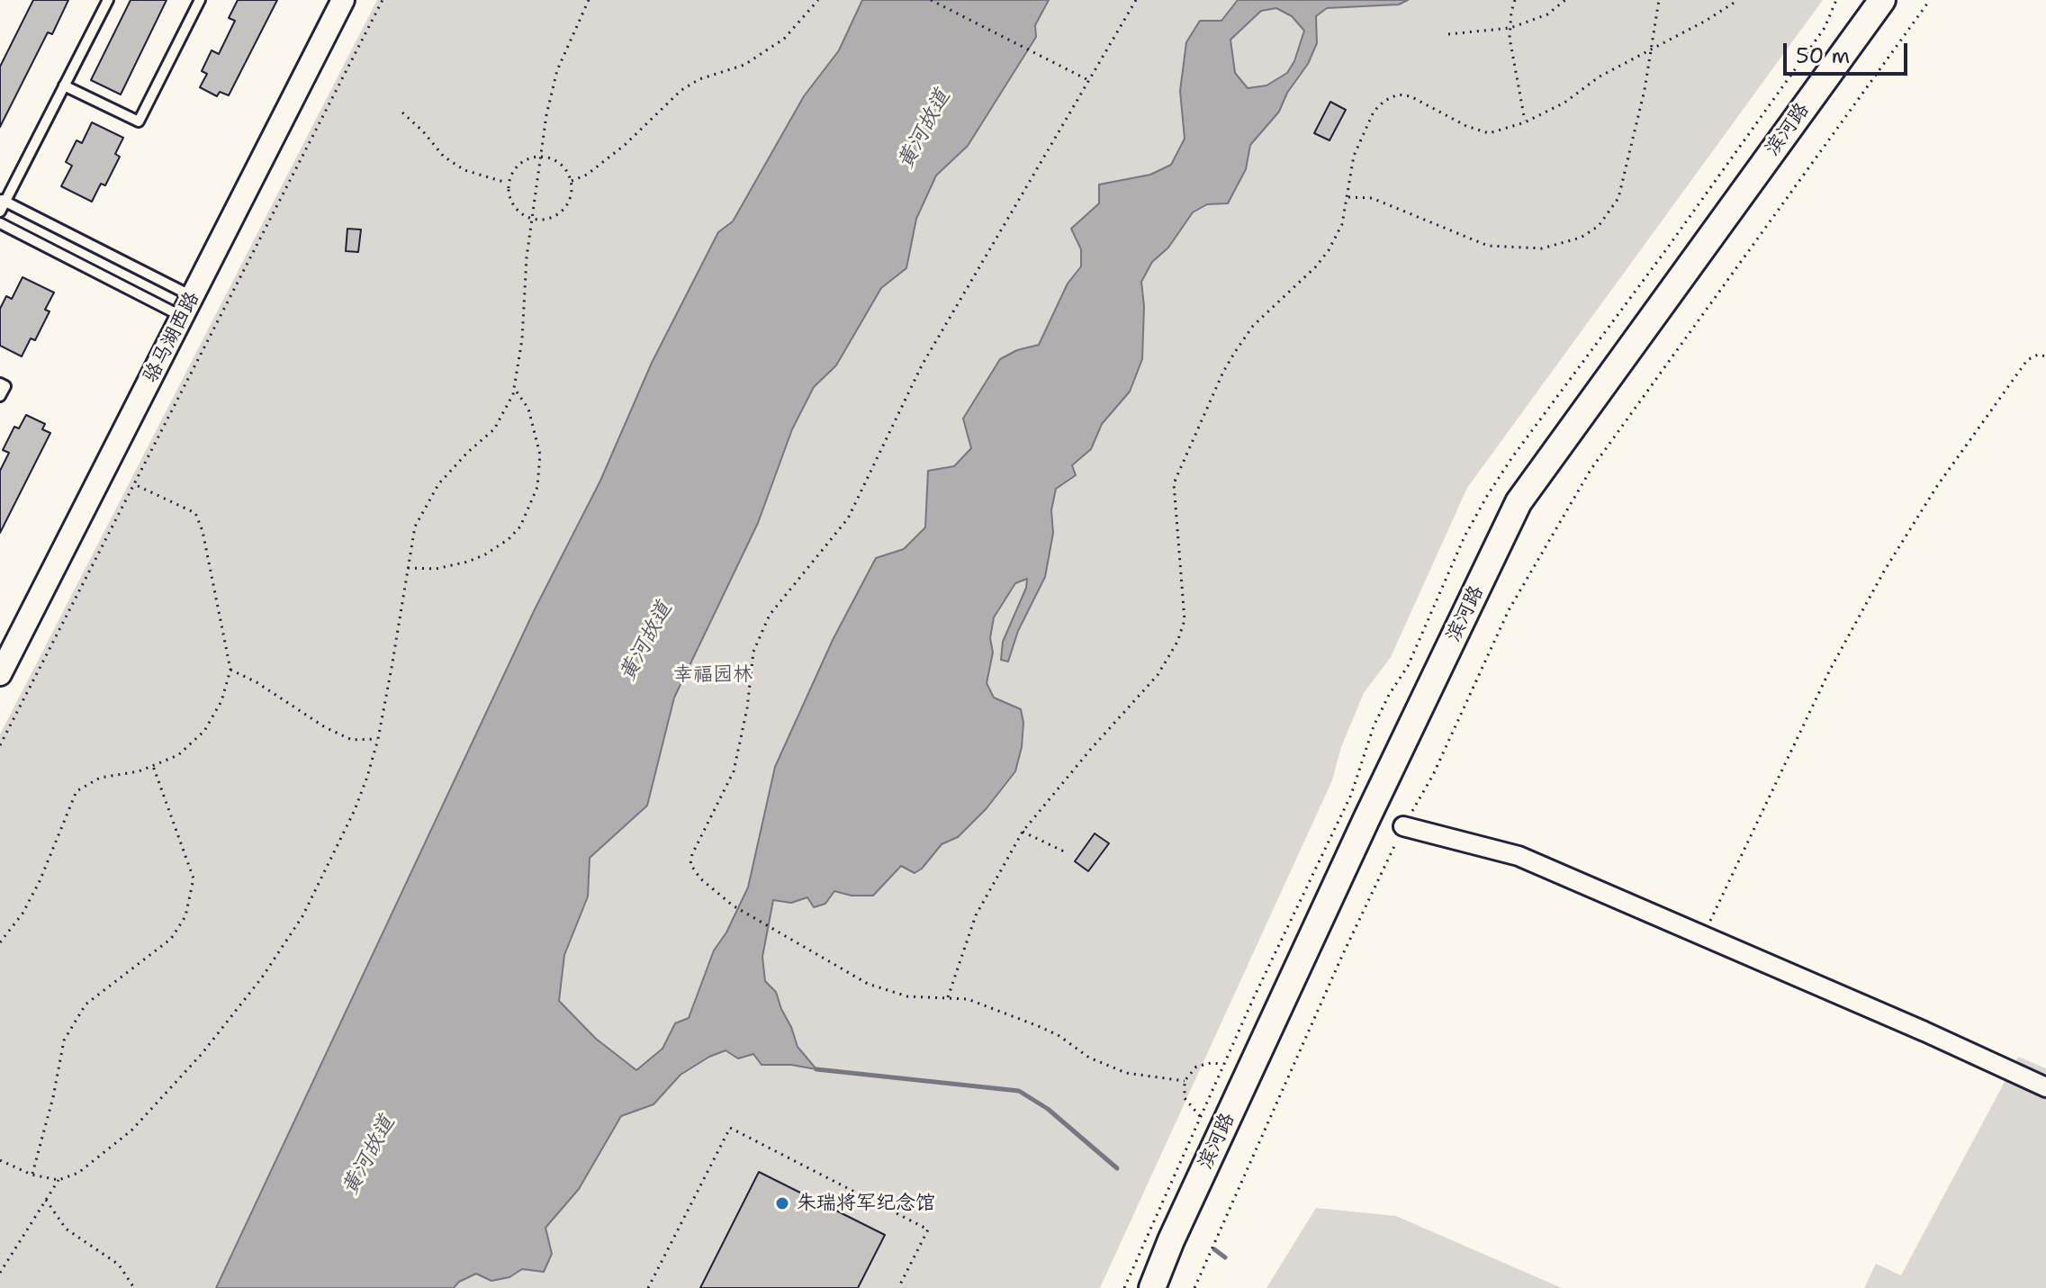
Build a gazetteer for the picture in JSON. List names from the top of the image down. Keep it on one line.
{"streets":{"main road":["滨河路"],"street":["骆马湖西路"]},"water":["黄河故道"],"parks":["幸福园林"],"places":["朱瑞将军纪念馆"],"scale_bar":"50 m"}
